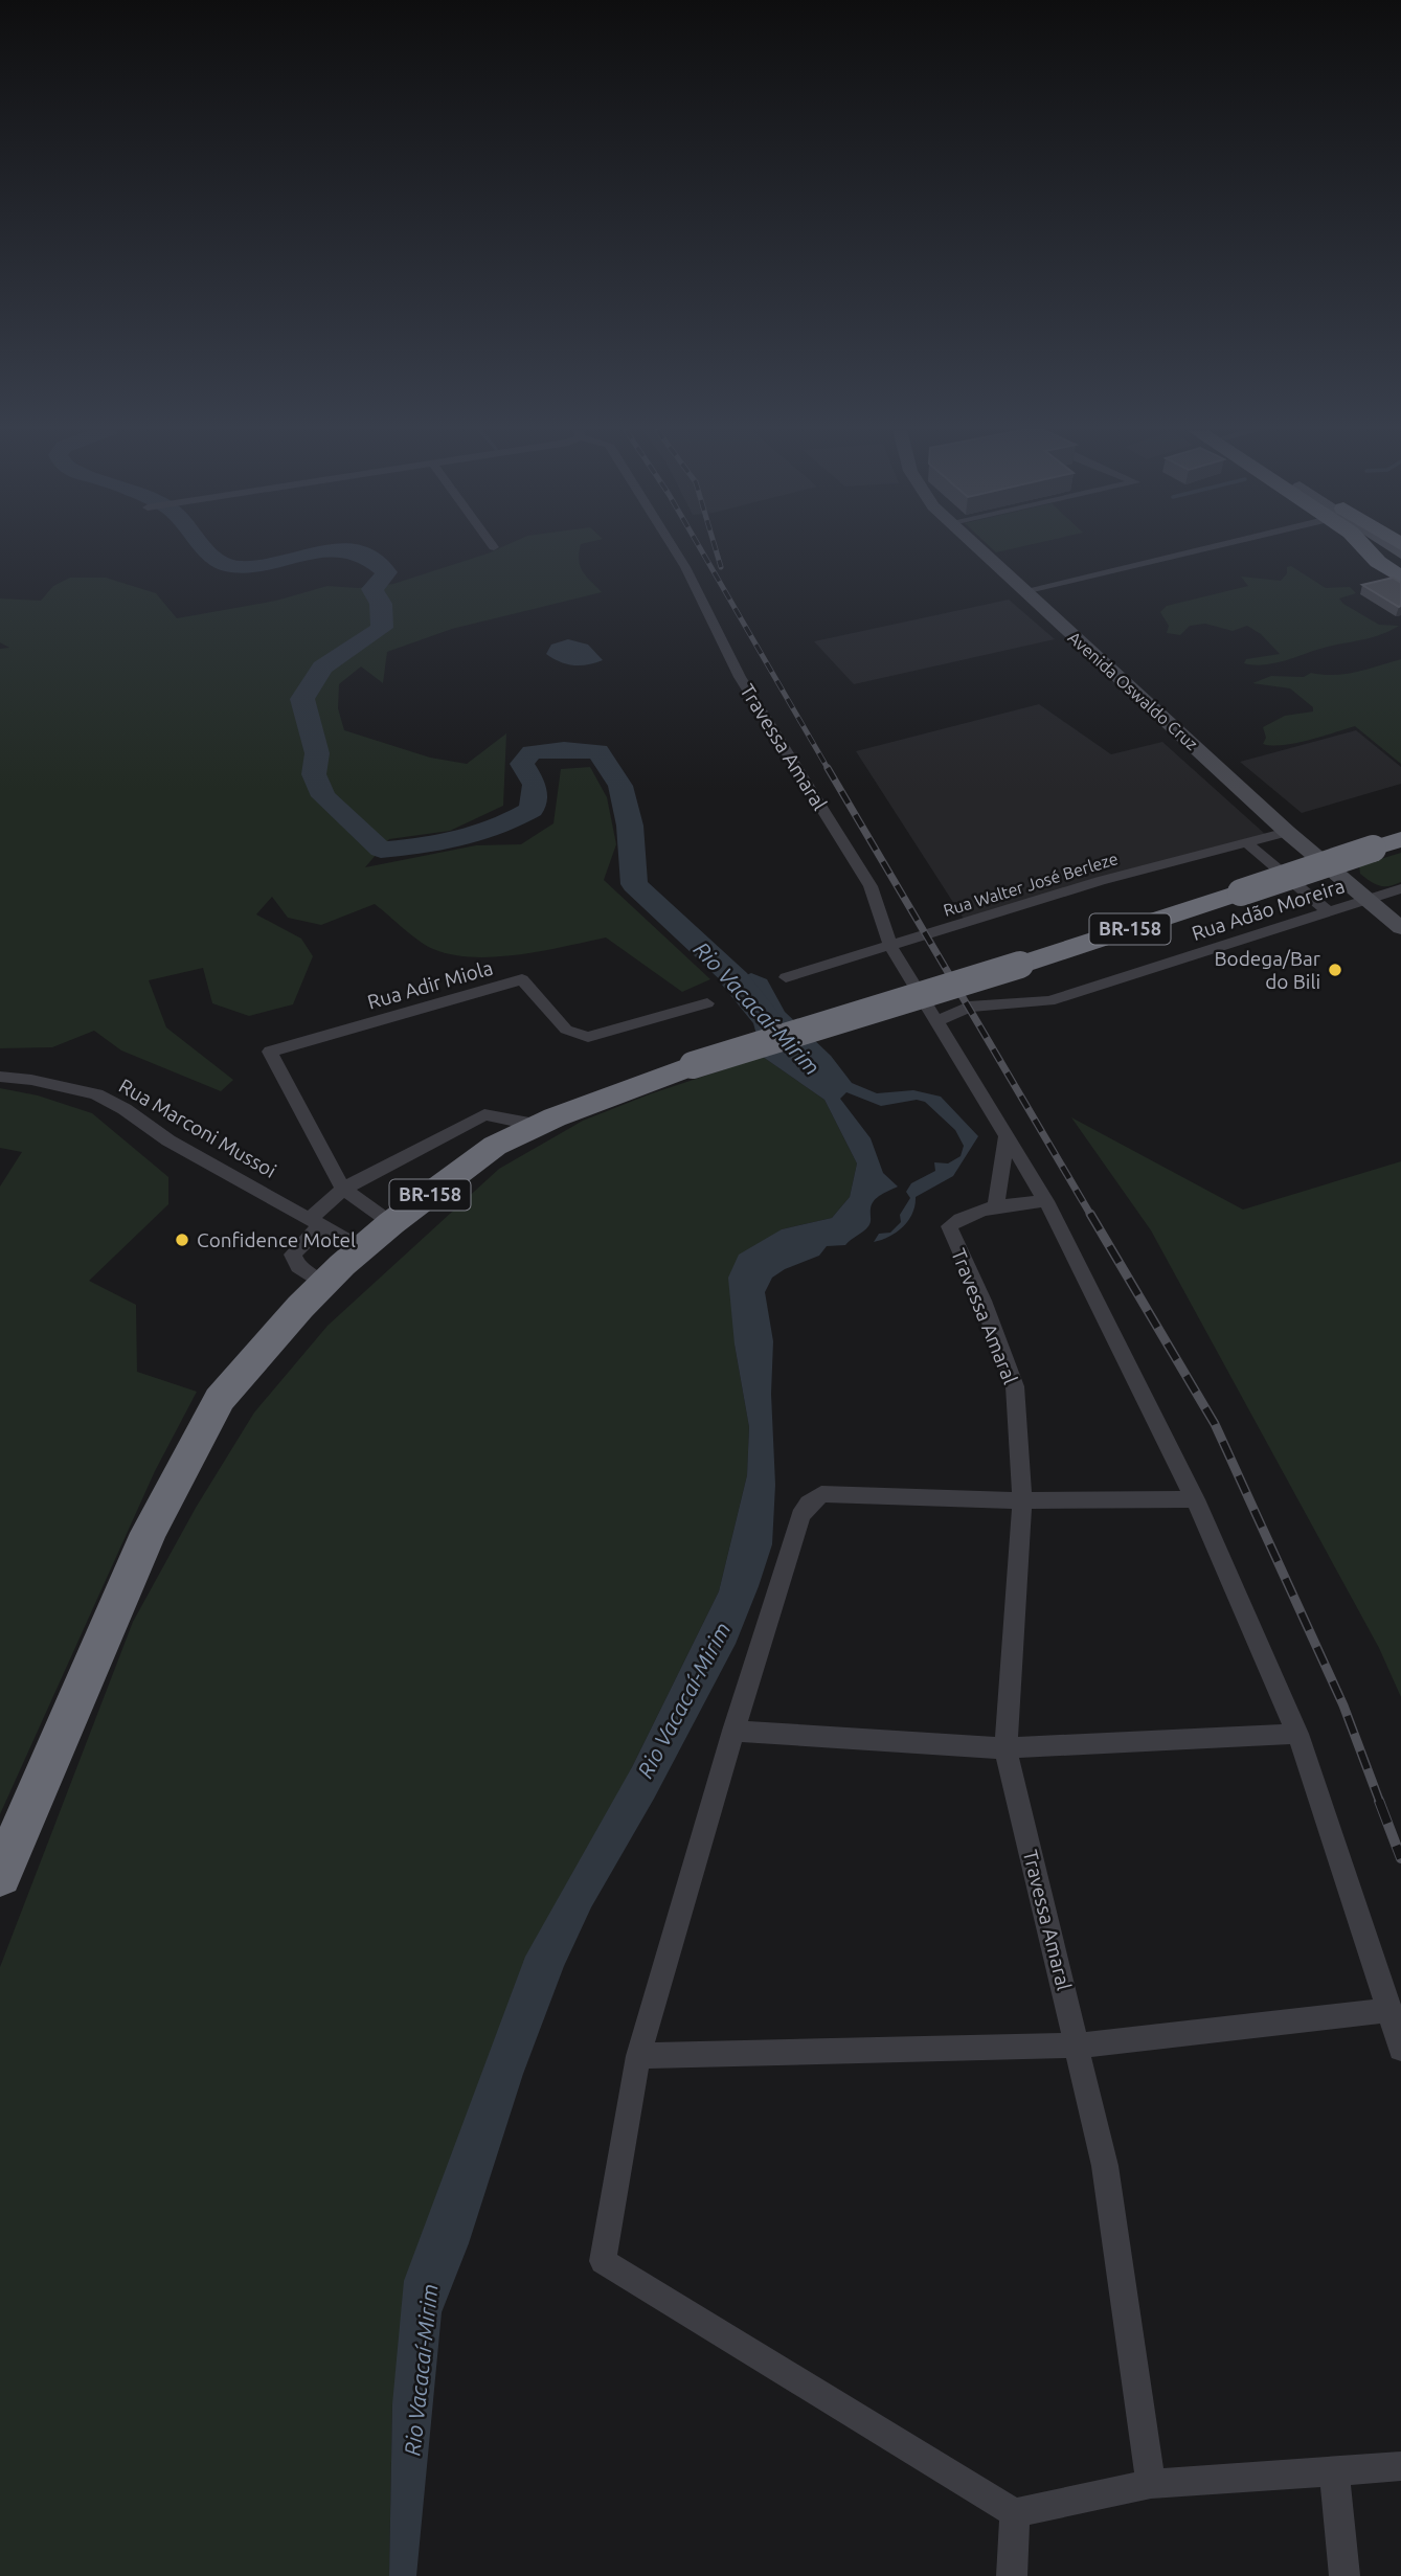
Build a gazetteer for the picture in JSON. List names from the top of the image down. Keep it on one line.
{"streets":{"highway":["BR-158"],"street":["Avenida Oswaldo Cruz","Travessa Amaral","Rua Walter José Berleze","Rua Adão Moreira","Rua Adir Miola","Rua Marconi Mussoi"]},"crossings":[["Avenida Oswaldo Cruz","Rua Walter José Berleze"],["Avenida Oswaldo Cruz","Rua Adão Moreira"],["Travessa Amaral","Rua Walter José Berleze"],["Travessa Amaral","Rua Adão Moreira"],["BR-158","Rua Marconi Mussoi"]],"water":["Rio Vacacaí-Mirim"],"places":["Bodega/Bar do Bili","Confidence Motel"]}
